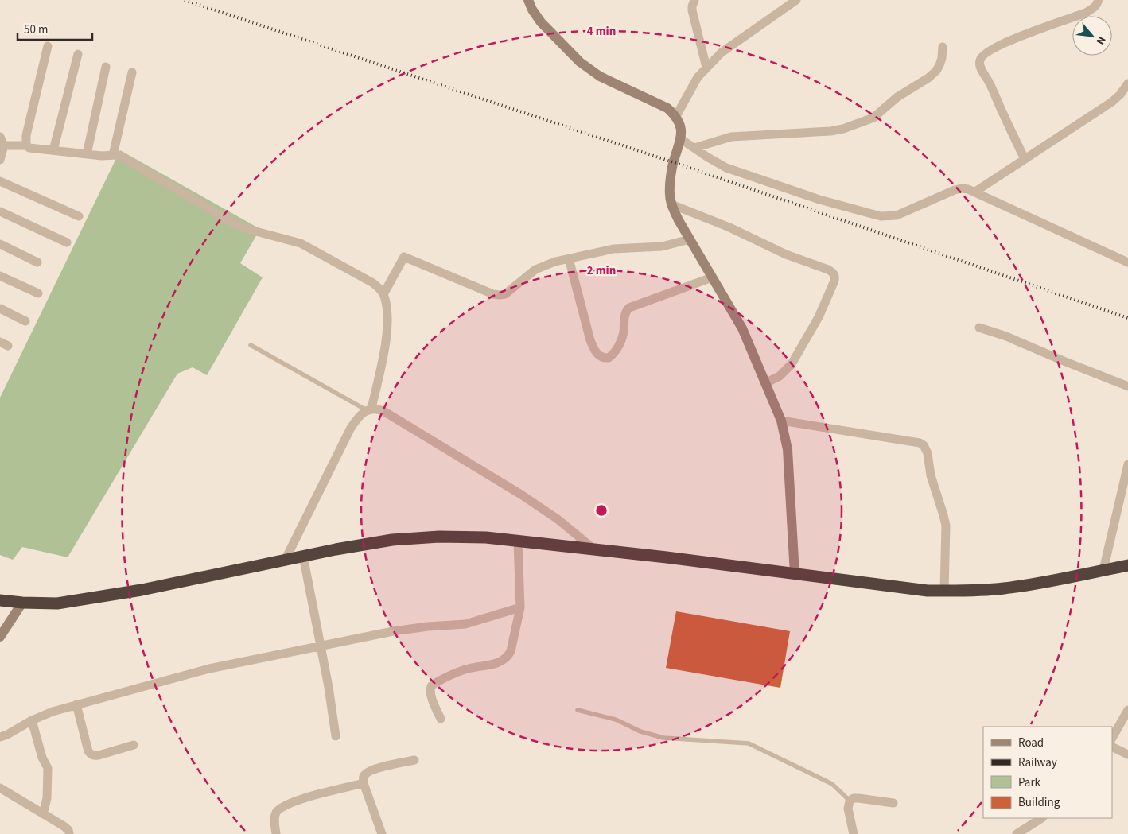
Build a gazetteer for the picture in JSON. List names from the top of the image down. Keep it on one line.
{"legend":["Road","Railway","Park","Building"],"scale_bar":"50 m","north":"bottom right","rings":["4 min","2 min"]}
